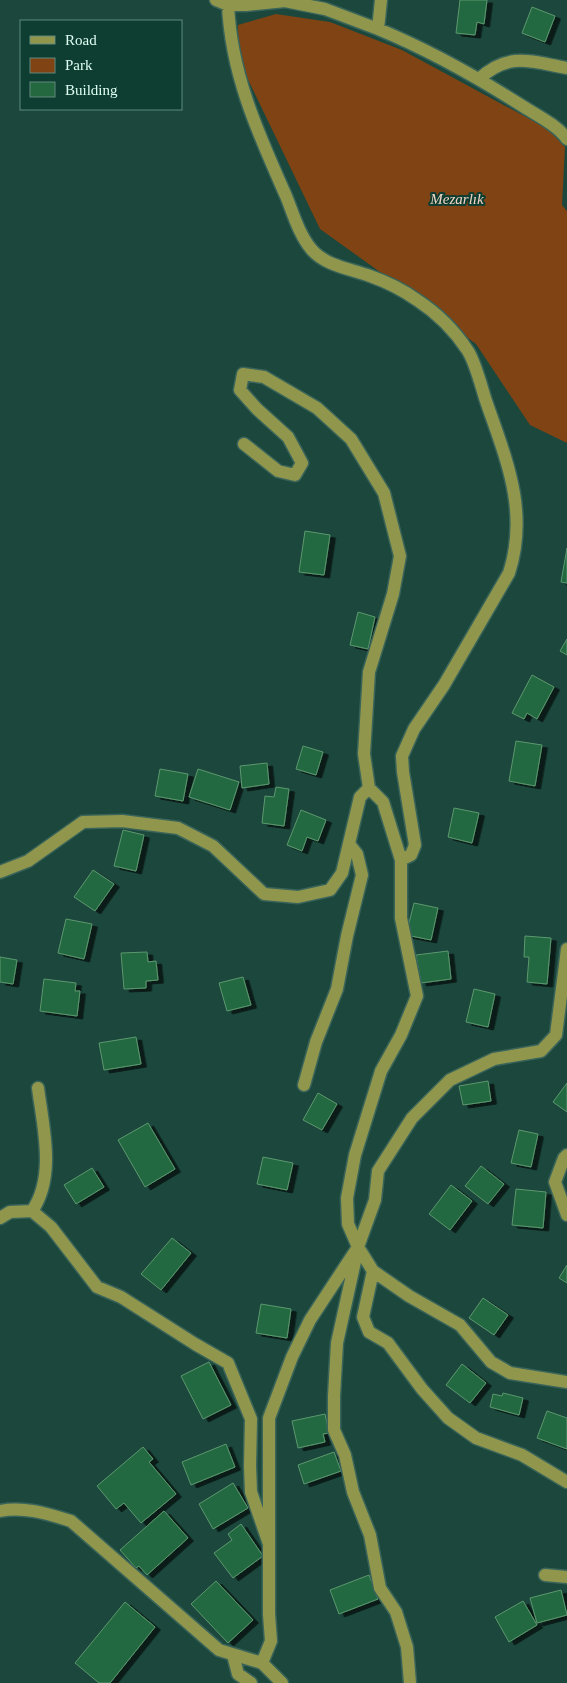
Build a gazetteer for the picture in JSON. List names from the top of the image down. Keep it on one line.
{"parks":["Mezarlık"],"legend":["Road","Park","Building"]}
